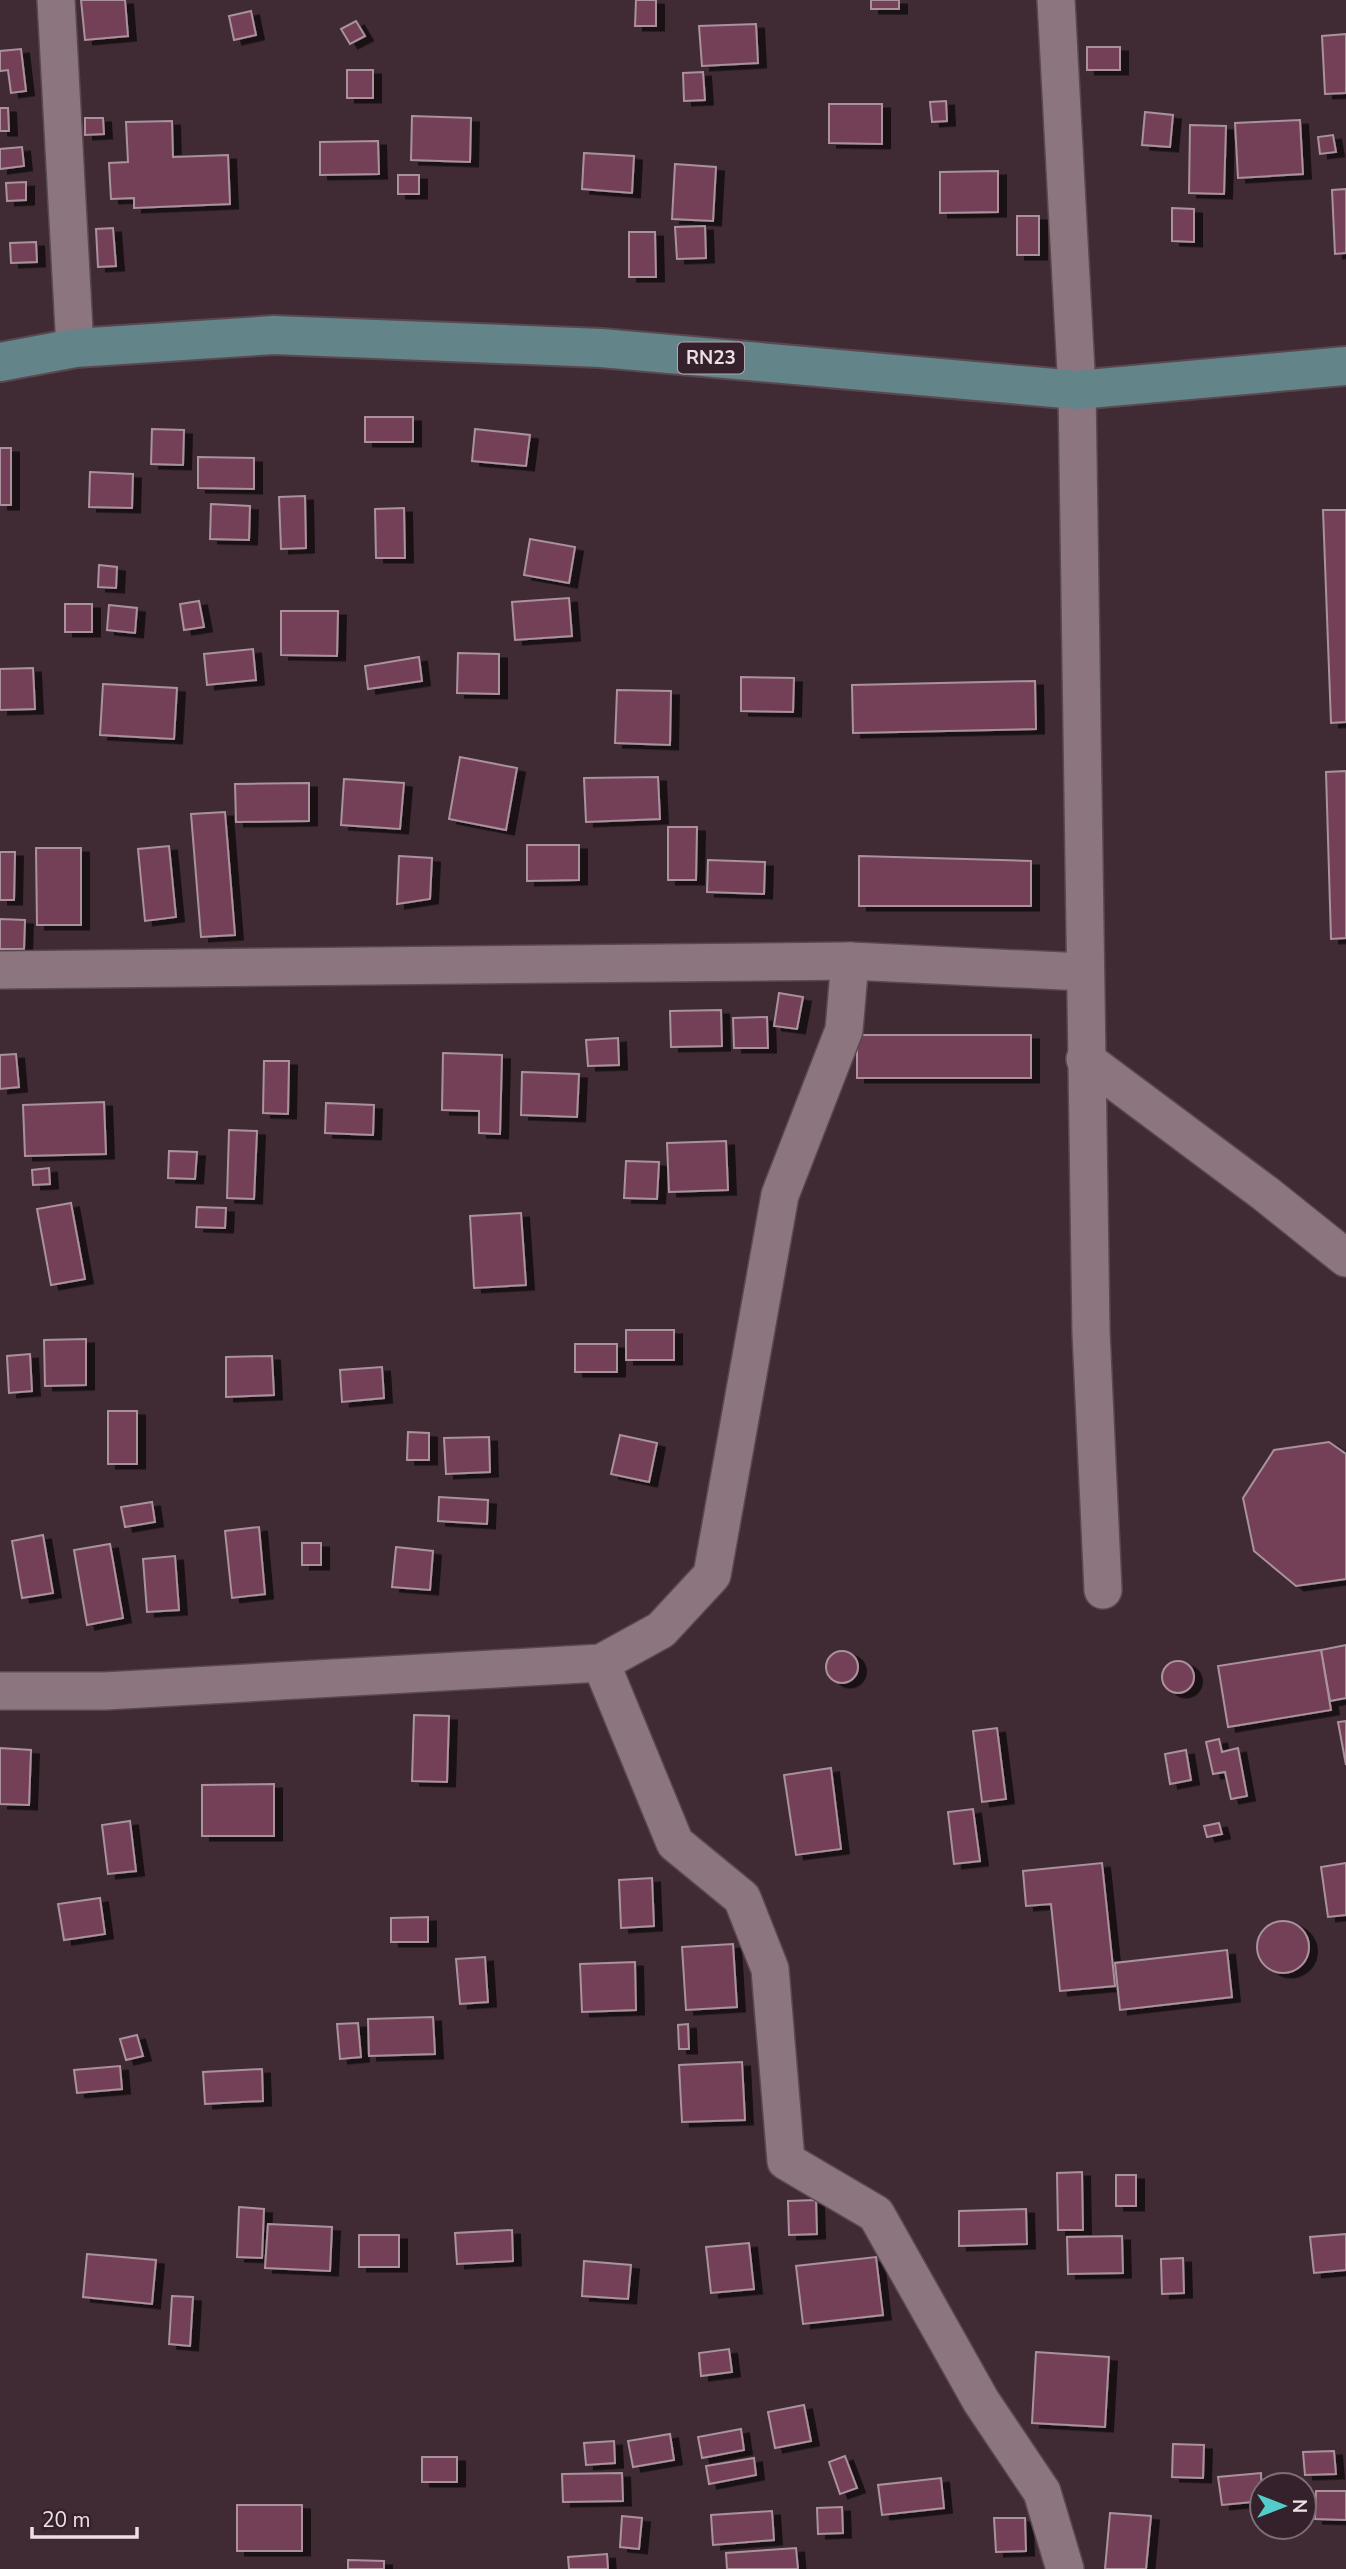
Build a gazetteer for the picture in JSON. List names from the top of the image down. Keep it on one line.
{"streets":{"main road":["RN23"]},"scale_bar":"20 m","north":"right"}
